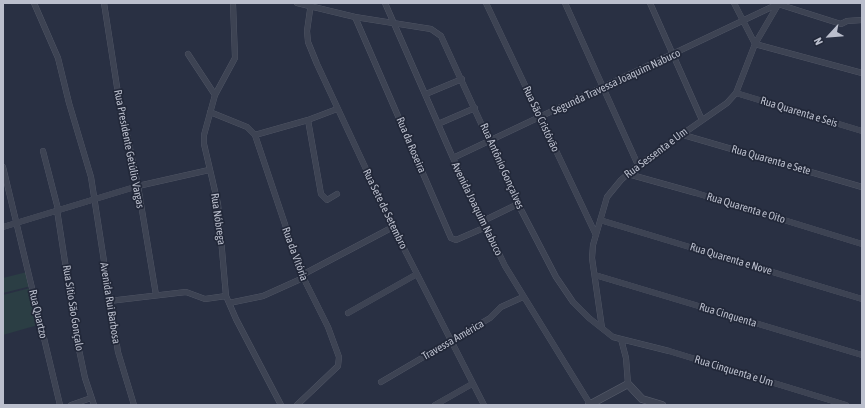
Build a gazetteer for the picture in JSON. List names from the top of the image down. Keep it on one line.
{"streets":{"street":["Segunda Travessa Joaquim Nabuco","Rua Quarenta e Seis","Rua São Cristóvão","Rua da Roseira","Rua Presidente Getúlio Vargas","Rua Sessenta e Um","Rua Quarenta e Sete","Rua Antônio Gonçalves","Rua Quarenta e Oito","Rua Sete de Setembro","Avenida Joaquim Nabuco","Rua Nóbrega","Rua da Vitória","Rua Quarenta e Nove","Avenida Rui Barbosa","Rua Sítio São Gonçalo","Rua Quartzo","Rua Cinquenta","Travessa América","Rua Cinquenta e Um"]},"crossings":[["Segunda Travessa Joaquim Nabuco","Rua São Cristóvão"],["Segunda Travessa Joaquim Nabuco","Rua Sessenta e Um"],["Segunda Travessa Joaquim Nabuco","Rua Antônio Gonçalves"],["Segunda Travessa Joaquim Nabuco","Avenida Joaquim Nabuco"],["Rua Quarenta e Seis","Rua Sessenta e Um"],["Rua São Cristóvão","Rua Sessenta e Um"],["Rua da Roseira","Rua Antônio Gonçalves"],["Rua da Roseira","Avenida Joaquim Nabuco"],["Rua Sessenta e Um","Rua Quarenta e Sete"],["Rua Sessenta e Um","Rua Antônio Gonçalves"],["Rua Sessenta e Um","Rua Quarenta e Oito"],["Rua Sessenta e Um","Rua Quarenta e Nove"],["Rua Sessenta e Um","Rua Cinquenta"],["Rua Antônio Gonçalves","Rua Sete de Setembro"],["Rua Antônio Gonçalves","Avenida Joaquim Nabuco"],["Rua Sete de Setembro","Travessa América"],["Avenida Joaquim Nabuco","Travessa América"]],"north":"bottom left"}
